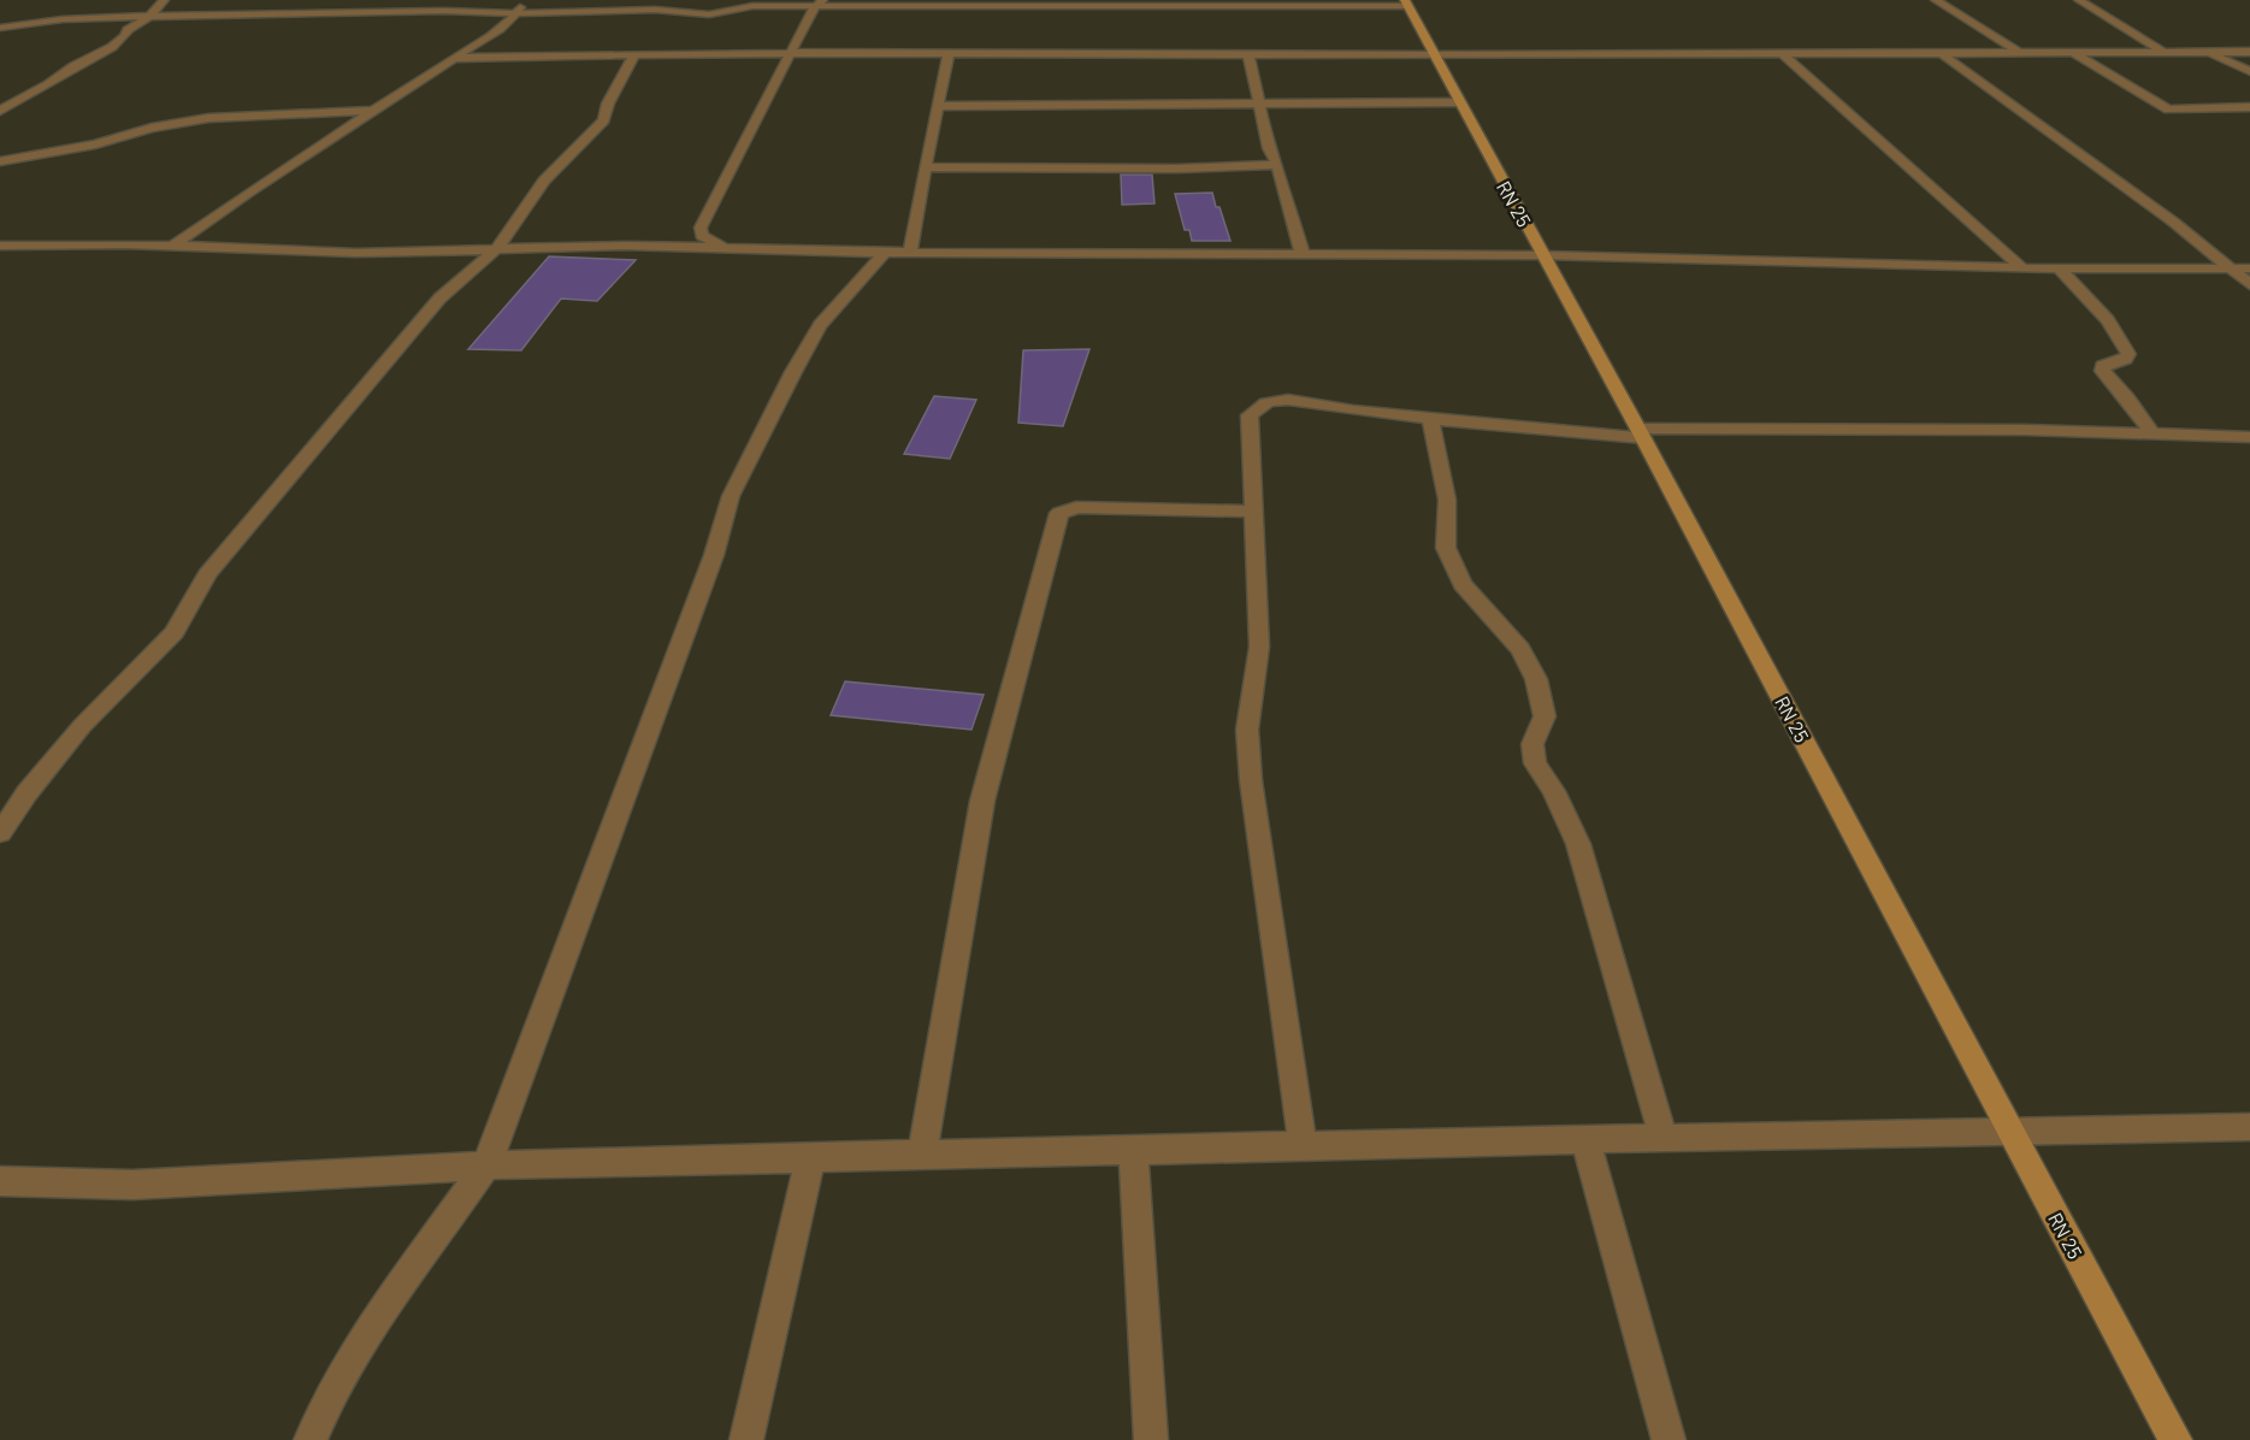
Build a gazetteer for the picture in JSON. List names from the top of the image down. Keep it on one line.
{"streets":{"main road":["RN 25"]}}
